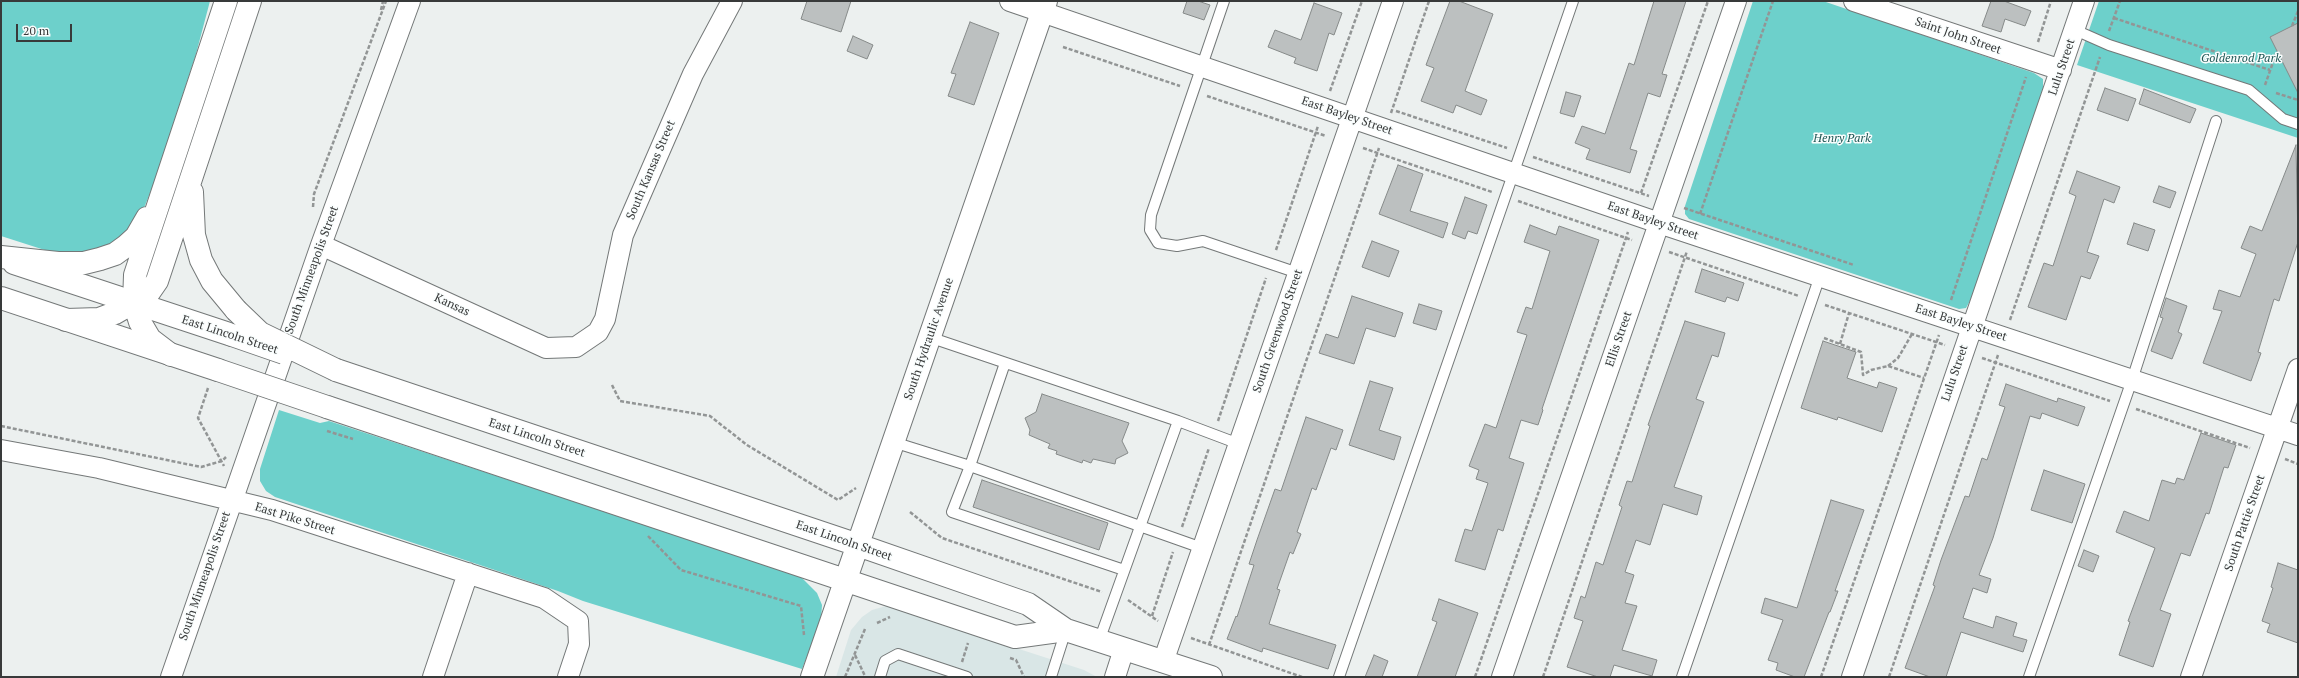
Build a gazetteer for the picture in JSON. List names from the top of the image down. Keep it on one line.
{"streets":{"main road":["East Lincoln Street","South Hydraulic Avenue"],"street":["Saint John Street","Lulu Street","East Bayley Street","South Kansas Street","South Minneapolis Street","Kansas","South Greenwood Street","Ellis Street","East Pike Street","South Pattie Street"]},"crossings":[["Saint John Street","Lulu Street"],["Lulu Street","East Bayley Street"],["East Bayley Street","South Greenwood Street"],["East Bayley Street","South Hydraulic Avenue"],["East Bayley Street","Ellis Street"],["East Bayley Street","South Pattie Street"],["South Kansas Street","Kansas"],["South Minneapolis Street","Kansas"],["South Minneapolis Street","East Pike Street"],["South Greenwood Street","East Lincoln Street"],["East Lincoln Street","South Hydraulic Avenue"]],"parks":["Goldenrod Park","Henry Park"],"scale_bar":"20 m"}
